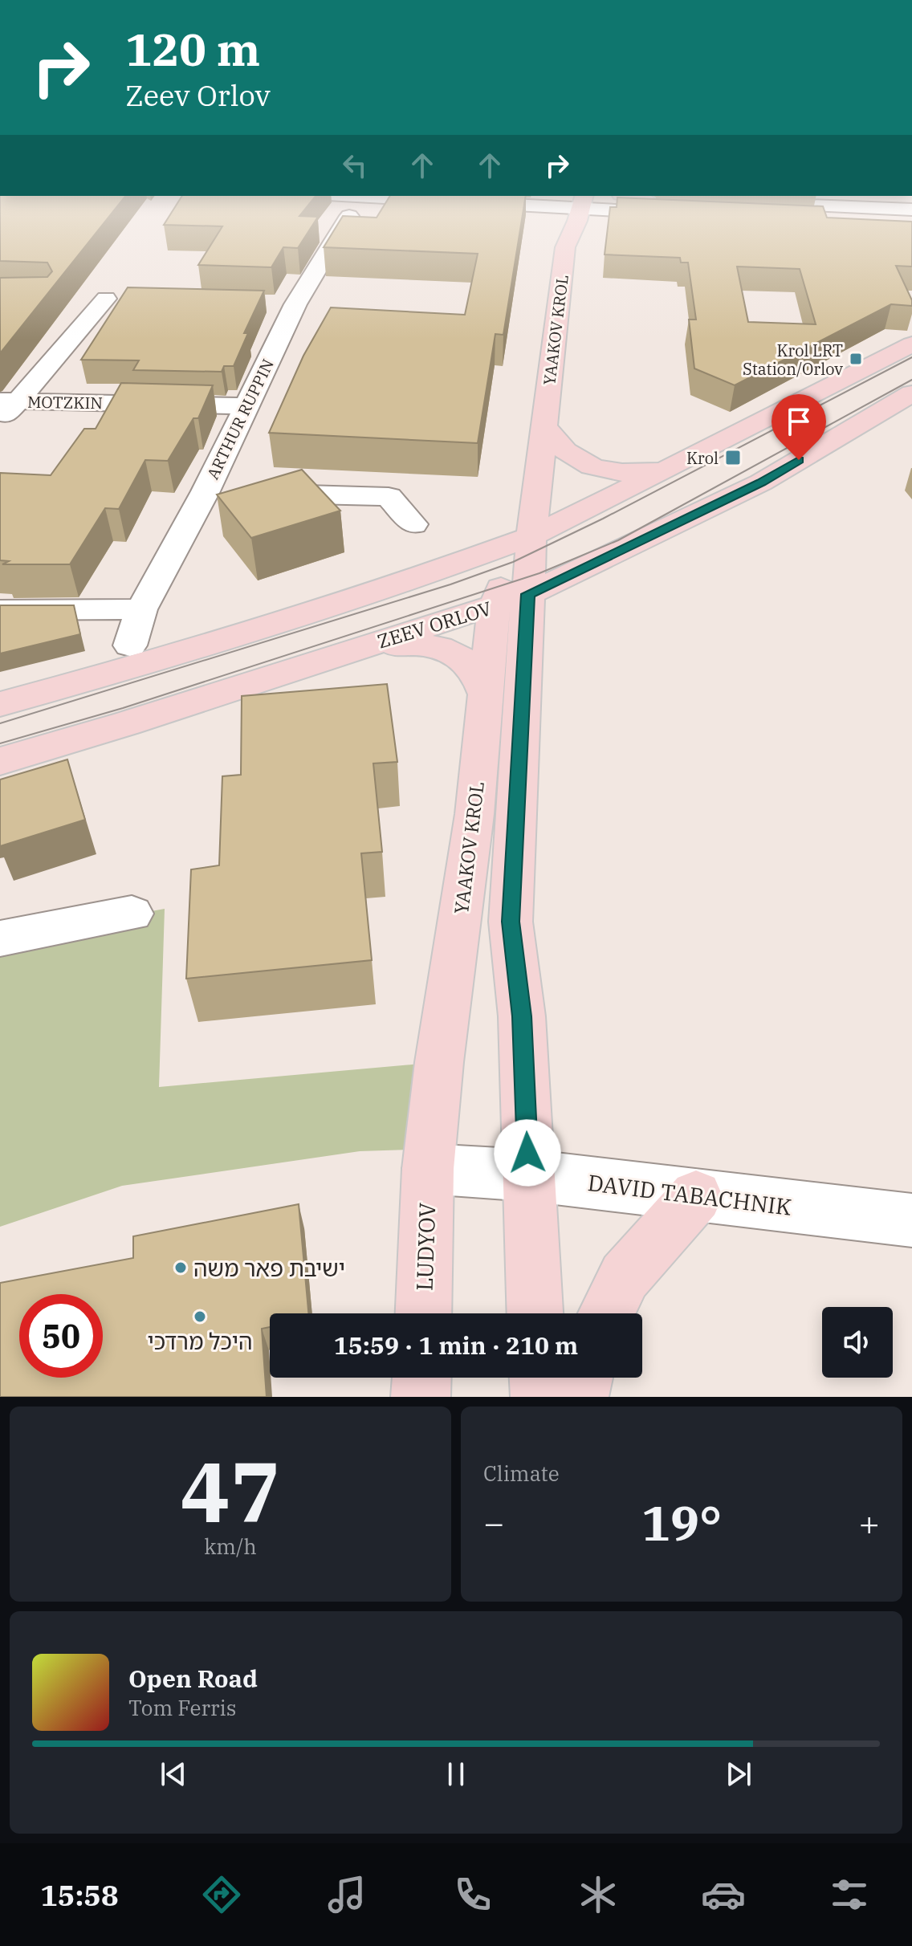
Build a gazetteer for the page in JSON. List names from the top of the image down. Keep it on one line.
{"streets":{"main road":["YAAKOV KROL","ZEEV ORLOV","LUDYOV"],"street":["MOTZKIN","ARTHUR RUPPIN","DAVID TABACHNIK"]},"crossings":[["YAAKOV KROL","ZEEV ORLOV"],["YAAKOV KROL","DAVID TABACHNIK"],["YAAKOV KROL","LUDYOV"],["MOTZKIN","ARTHUR RUPPIN"],["DAVID TABACHNIK","LUDYOV"]],"places":{"transit":["Krol LRT Station/Orlov","Krol"],"other":["ישיבת פאר משה","היכל מרדכי"]},"page":{"turn":["120 m","Zeev Orlov"],"limit":"50","trip":"15:59 · 1 min · 210 m","tile":[["47","km/h"],"Climate"],"heat":["−","19°","+"],"song":["Open Road","Tom Ferris"],"tabs":"15:58"}}
